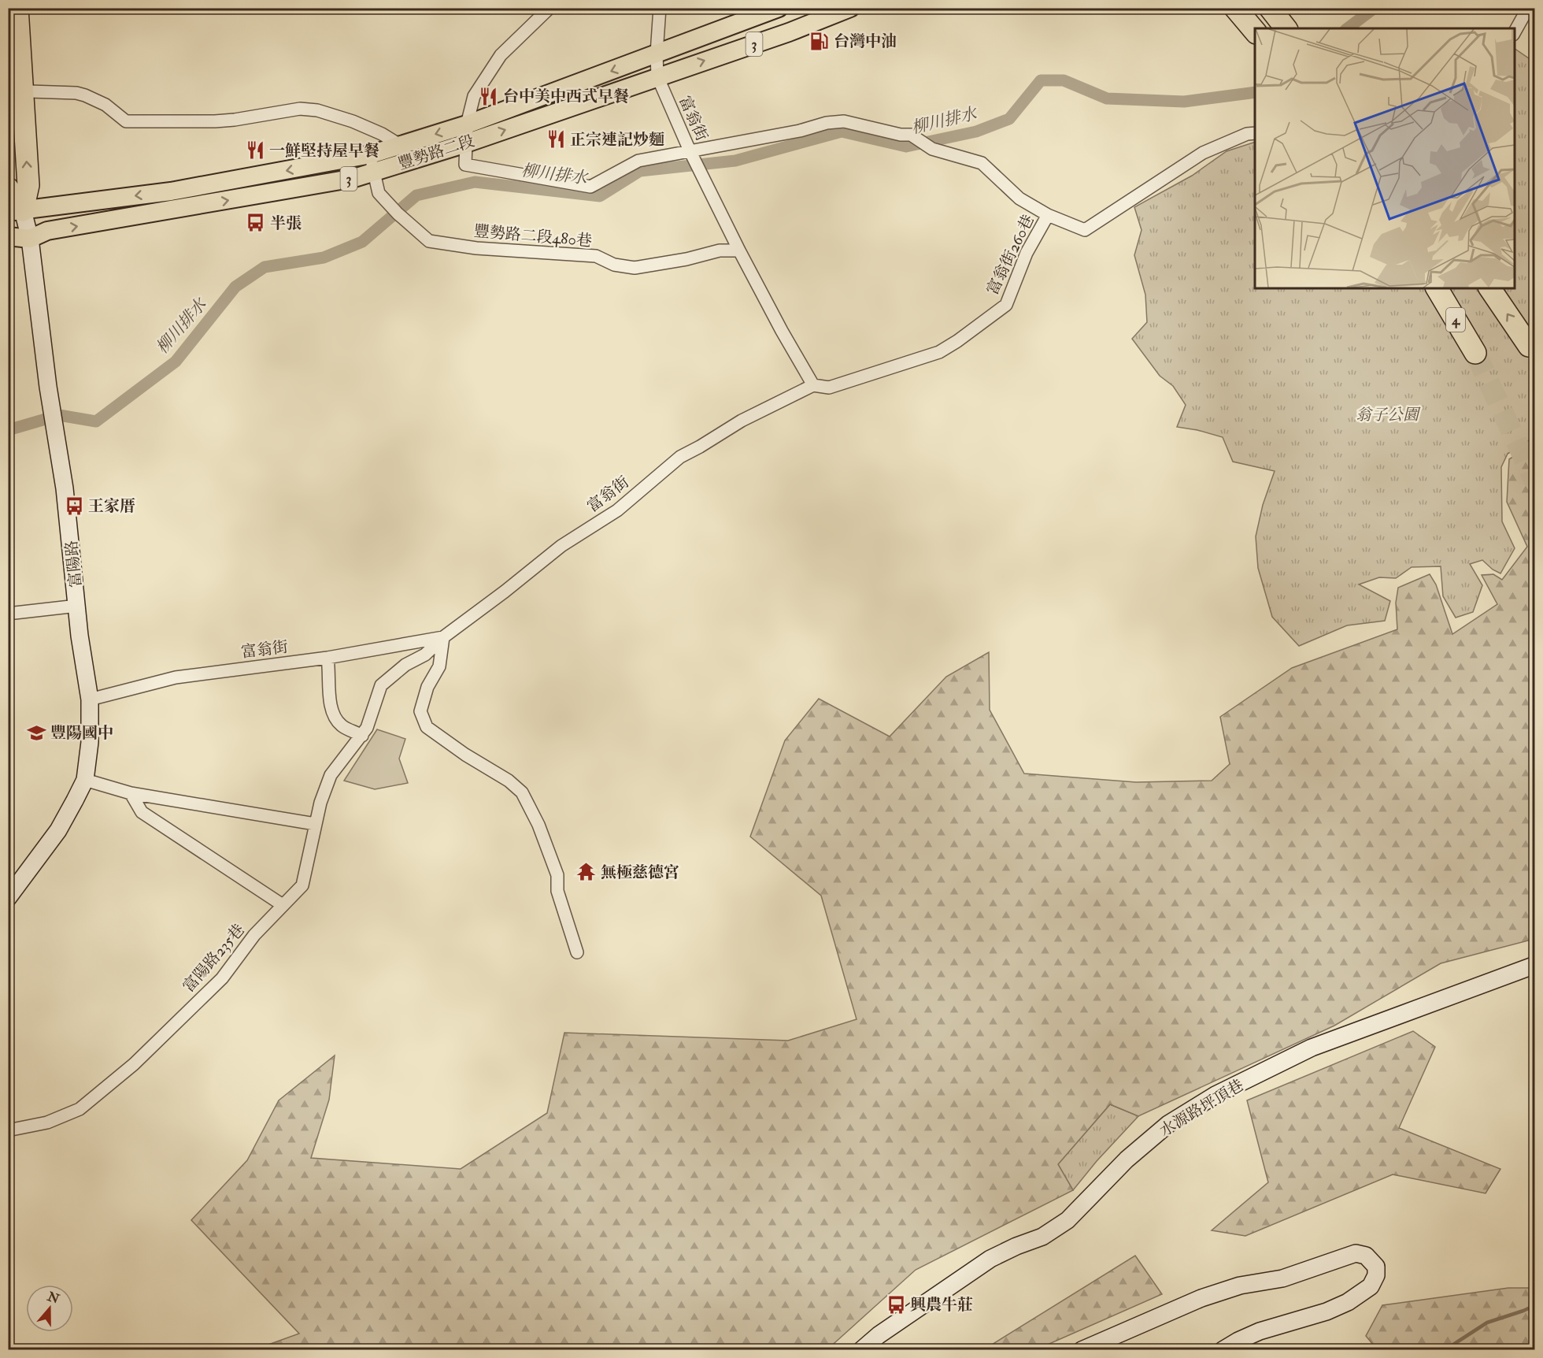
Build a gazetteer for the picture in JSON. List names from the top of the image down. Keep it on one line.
{"streets":{"highway":["4"],"main road":["3","豐勢路二段"],"street":["富翁街","豐勢路二段480巷","富翁街260巷","富陽路","富陽路235巷","水源路坪頂巷"]},"crossings":[["富翁街","豐勢路二段"],["富翁街","豐勢路二段480巷"],["富翁街","富翁街260巷"],["富翁街","富陽路"],["富翁街","富陽路235巷"],["豐勢路二段","豐勢路二段480巷"],["豐勢路二段","富陽路"]],"water":["柳川排水"],"parks":["翁子公園"],"places":{"fuel station":["台灣中油"],"restaurant":["台中美中西式早餐","正宗連記炒麵","一鮮堅持屋早餐"],"bus stop":["半張","王家厝","興農牛莊"],"school or university":["豐陽國中"],"temple":["無極慈德宮"]},"north":"top"}
